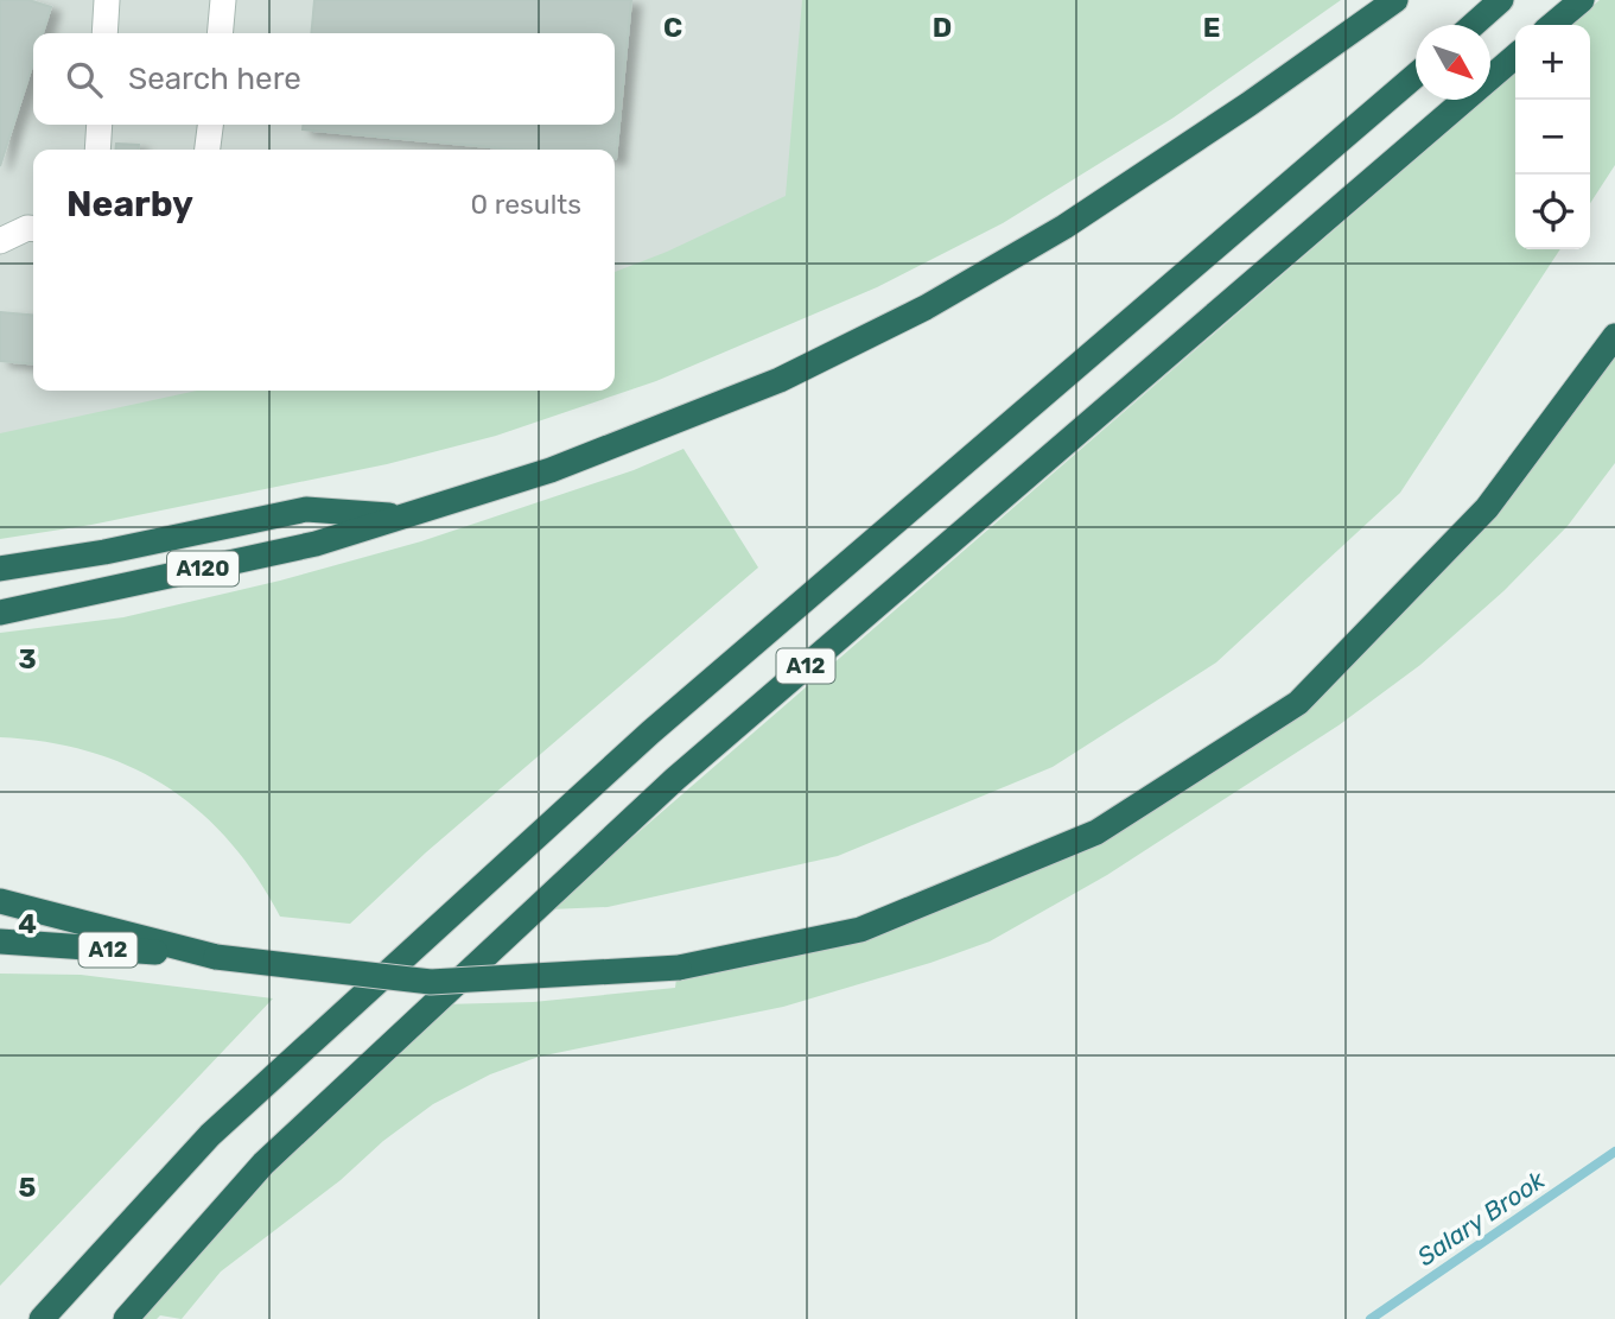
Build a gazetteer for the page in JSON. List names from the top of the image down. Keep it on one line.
{"streets":{"highway":["A120","A12"]},"water":["Salary Brook"],"north":"bottom right","page":{"map_buttons":["+","−"],"search":"Search here","heading":["Nearby","0 results"]},"grid":{"columns":["C","D","E"],"rows":["3","4","5"]}}
